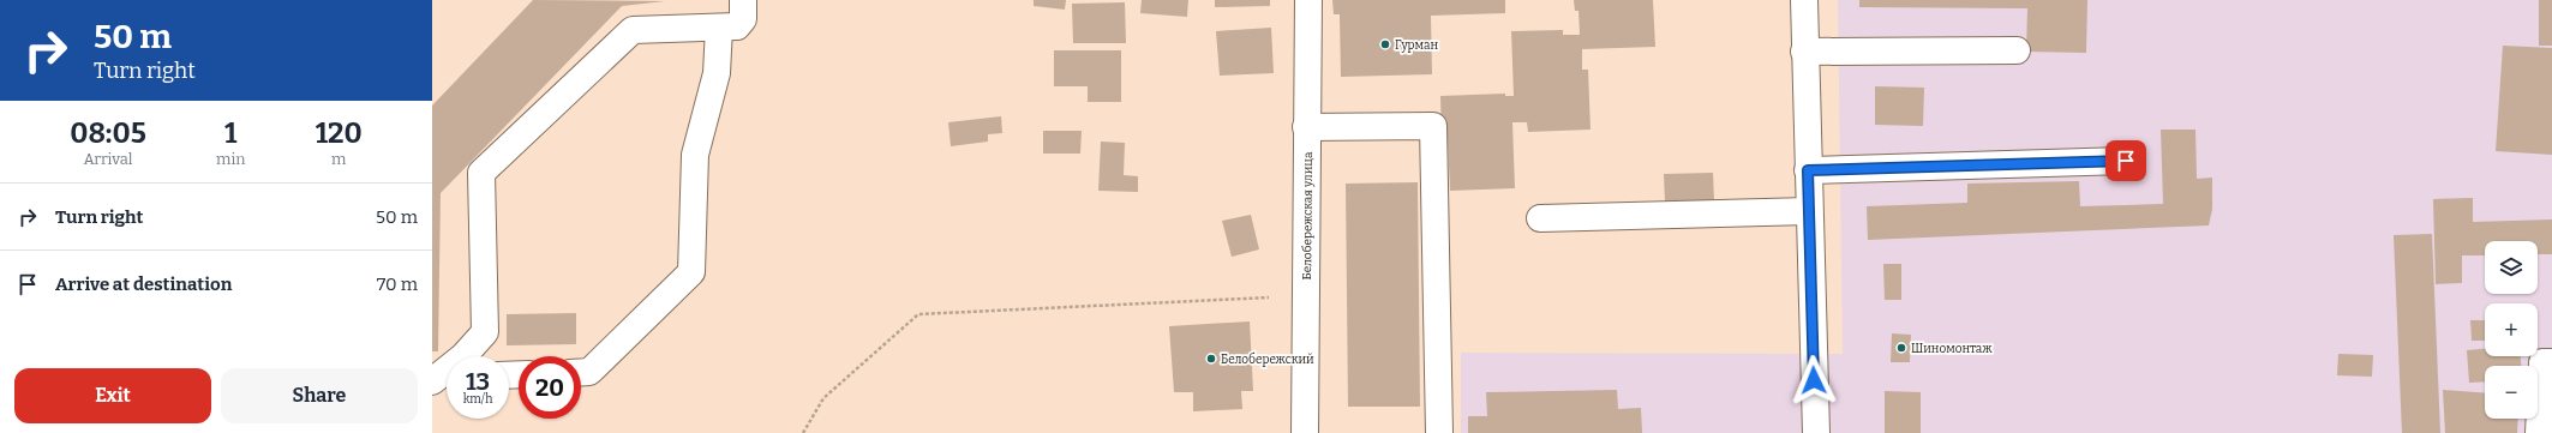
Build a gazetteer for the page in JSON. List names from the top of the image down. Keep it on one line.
{"streets":{"street":["Белобережская улица"]},"places":["Гурман","Шиномонтаж","Белобережский"],"page":{"turn":["50 m","Turn right"],"eta":["08:05","Arrival","1","min","120","m"],"list":[{"name":"Turn right","value":"50 m"},{"name":"Arrive at destination","value":"70 m"}],"map_buttons":["+","−"],"speed":"13 km/h","limit":"20","buttons":["Exit","Share"]}}
